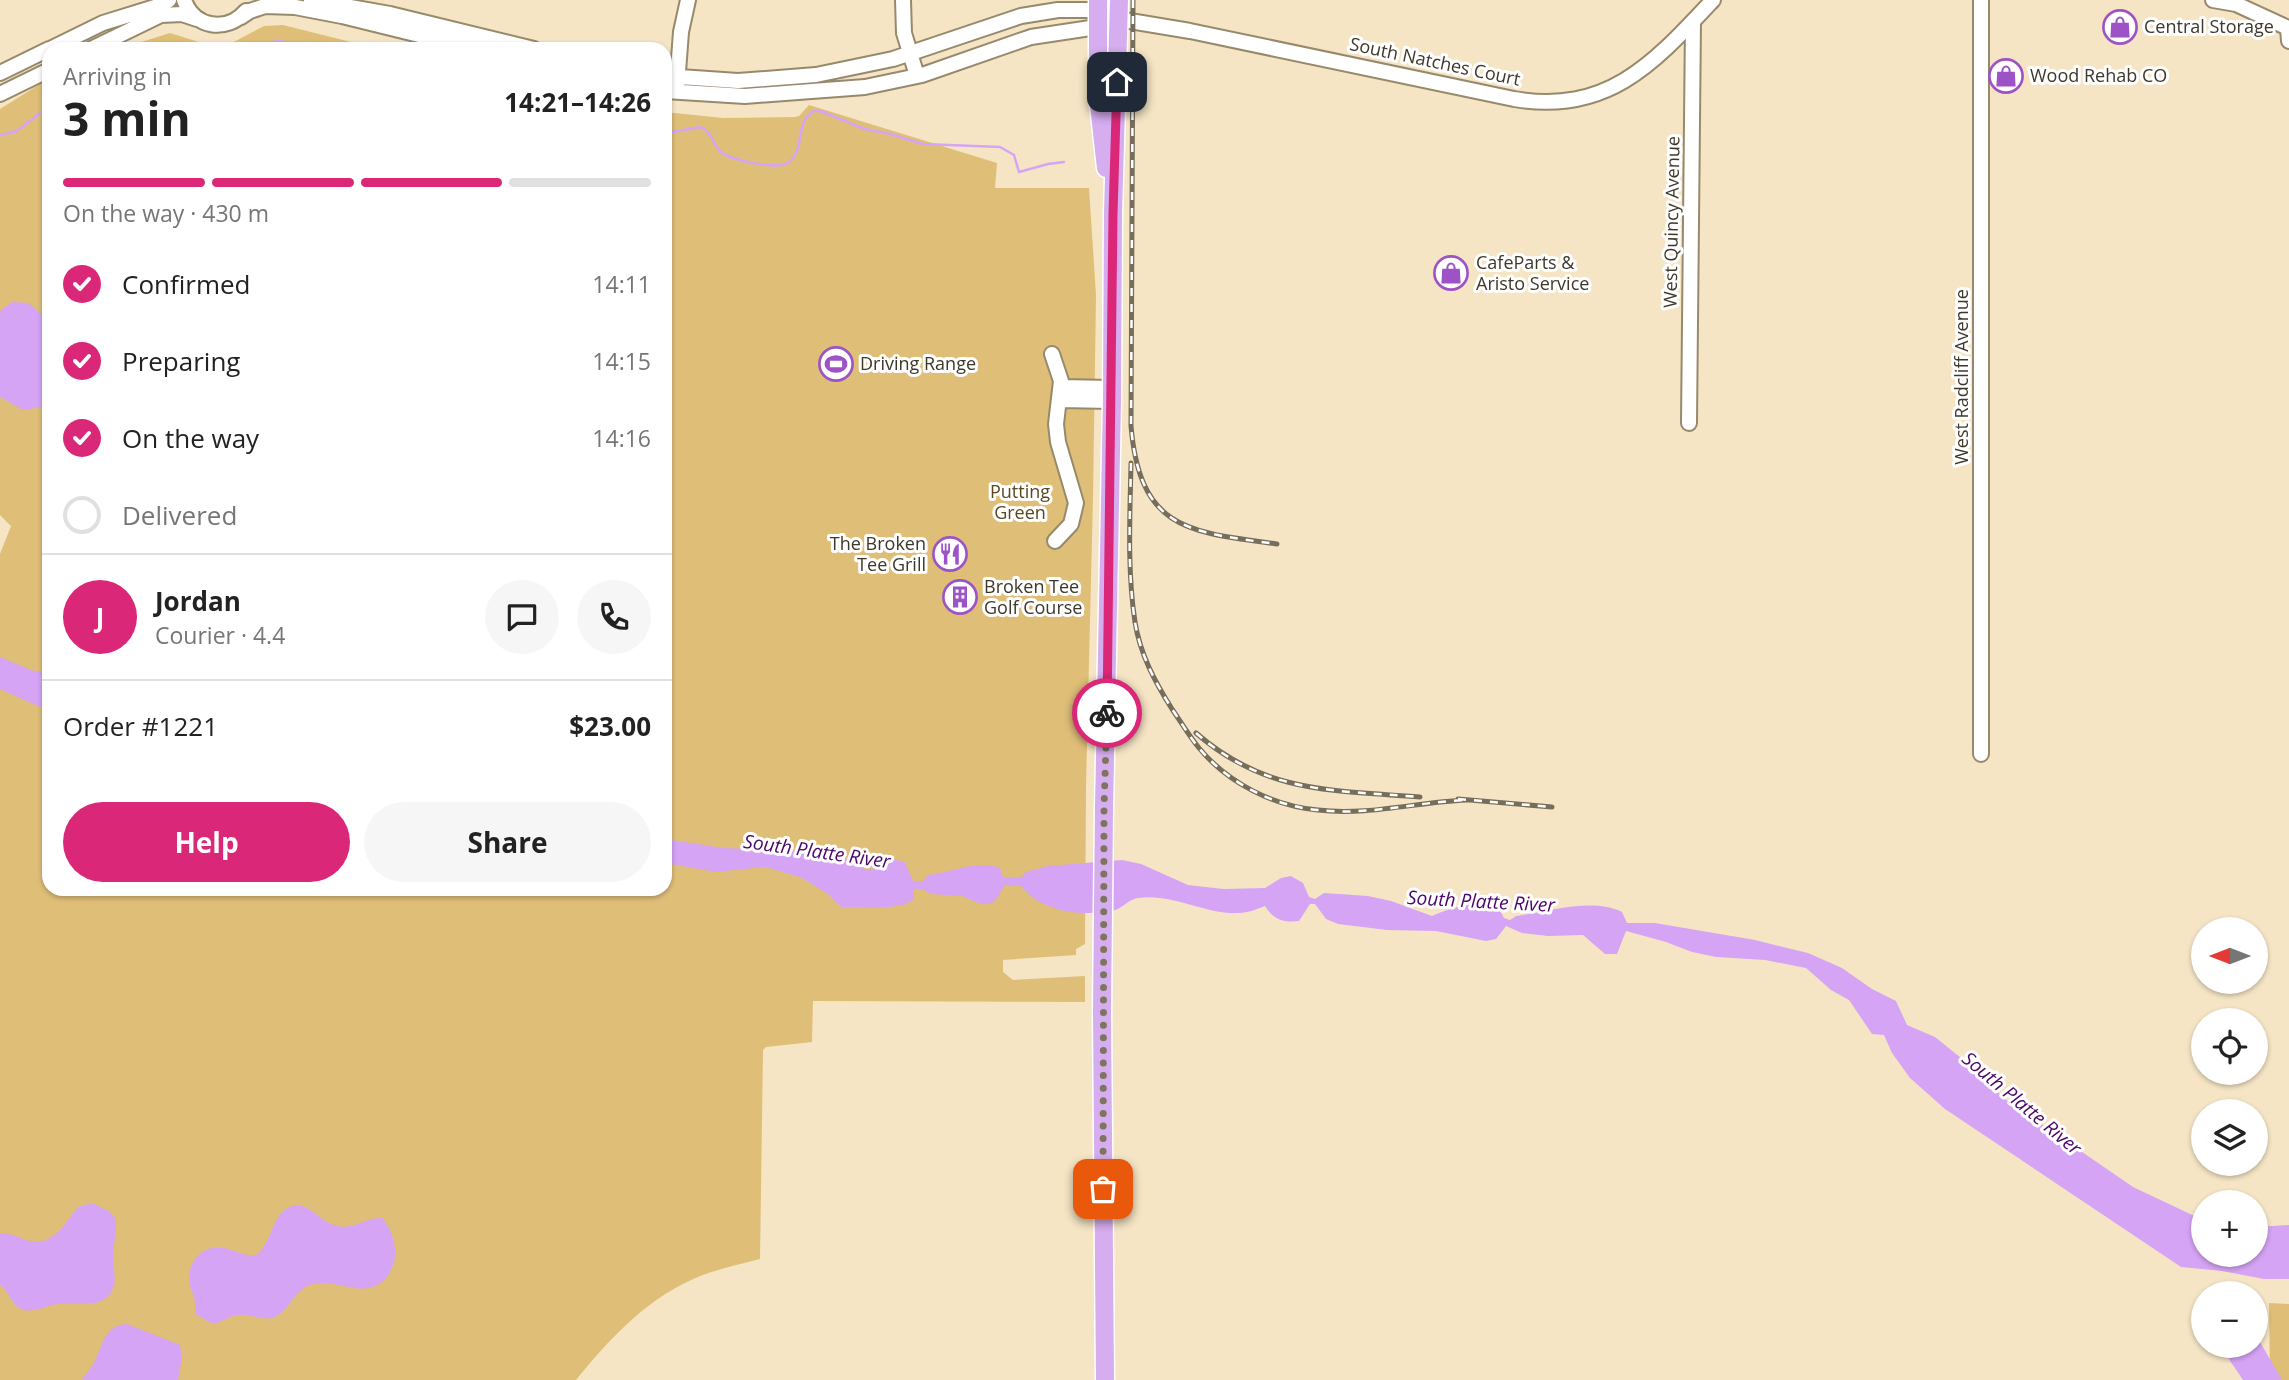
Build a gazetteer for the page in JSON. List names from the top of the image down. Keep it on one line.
{"streets":{"street":["South Natches Court","West Quincy Avenue","West Radcliff Avenue"]},"crossings":[["South Natches Court","West Quincy Avenue"]],"water":["South Platte River"],"parks":["Putting Green"],"places":{"shop":["Central Storage","Wood Rehab CO","CafeParts & Aristo Service"],"sports":["Driving Range"],"restaurant":["The Broken Tee Grill"],"building":["Broken Tee Golf Course"]},"north":"left","page":{"heading":["3 min","Arriving in","14:21–14:26"],"panel":["Jordan","Courier · 4.4","Order #1221","$23.00"],"bar":"On the way · 430 m","list":[["Confirmed","14:11"],["Preparing","14:15"],["On the way","14:16"],"Delivered"],"round":"J","buttons":["Help","Share"],"map_buttons":["+","−"]}}
